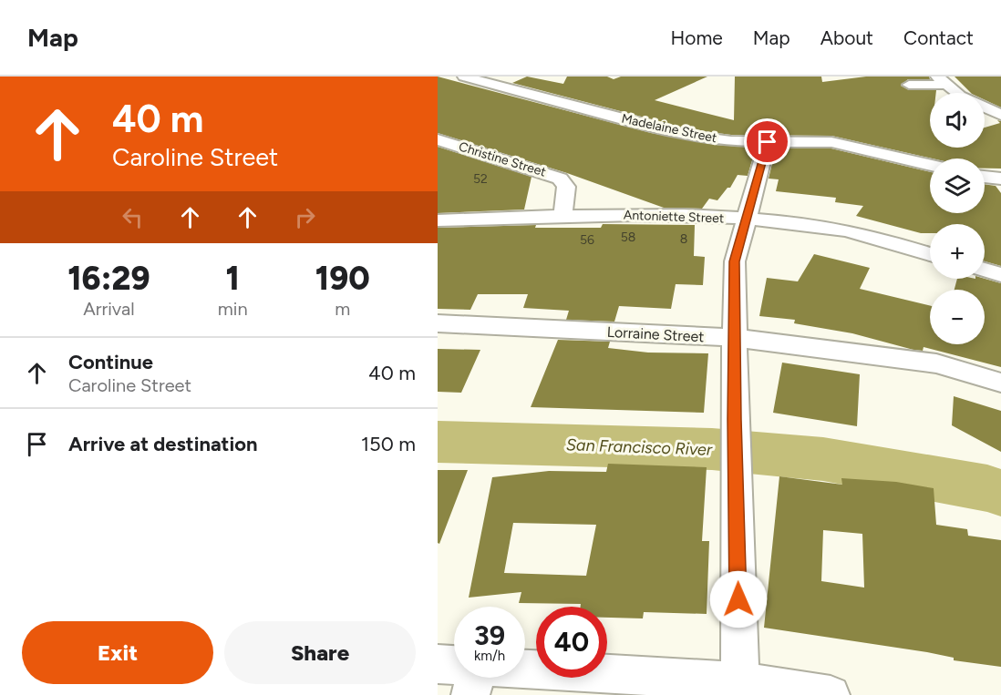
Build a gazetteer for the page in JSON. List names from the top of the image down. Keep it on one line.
{"streets":{"street":["Madelaine Street","Christine Street","Antoniette Street","Lorraine Street"]},"crossings":[["Christine Street","Antoniette Street"]],"water":["San Francisco River"],"house_numbers":["52","58","8","56"],"page":{"header":"Map","nav":["Home","Map","About","Contact"],"turn":["40 m","Caroline Street"],"map_buttons":["+","−"],"eta":["16:29","Arrival","1","min","190","m"],"list":[{"name":"Continue","note":"Caroline Street","value":"40 m"},{"name":"Arrive at destination","value":"150 m"}],"speed":"39 km/h","limit":"40","buttons":["Exit","Share"]}}
